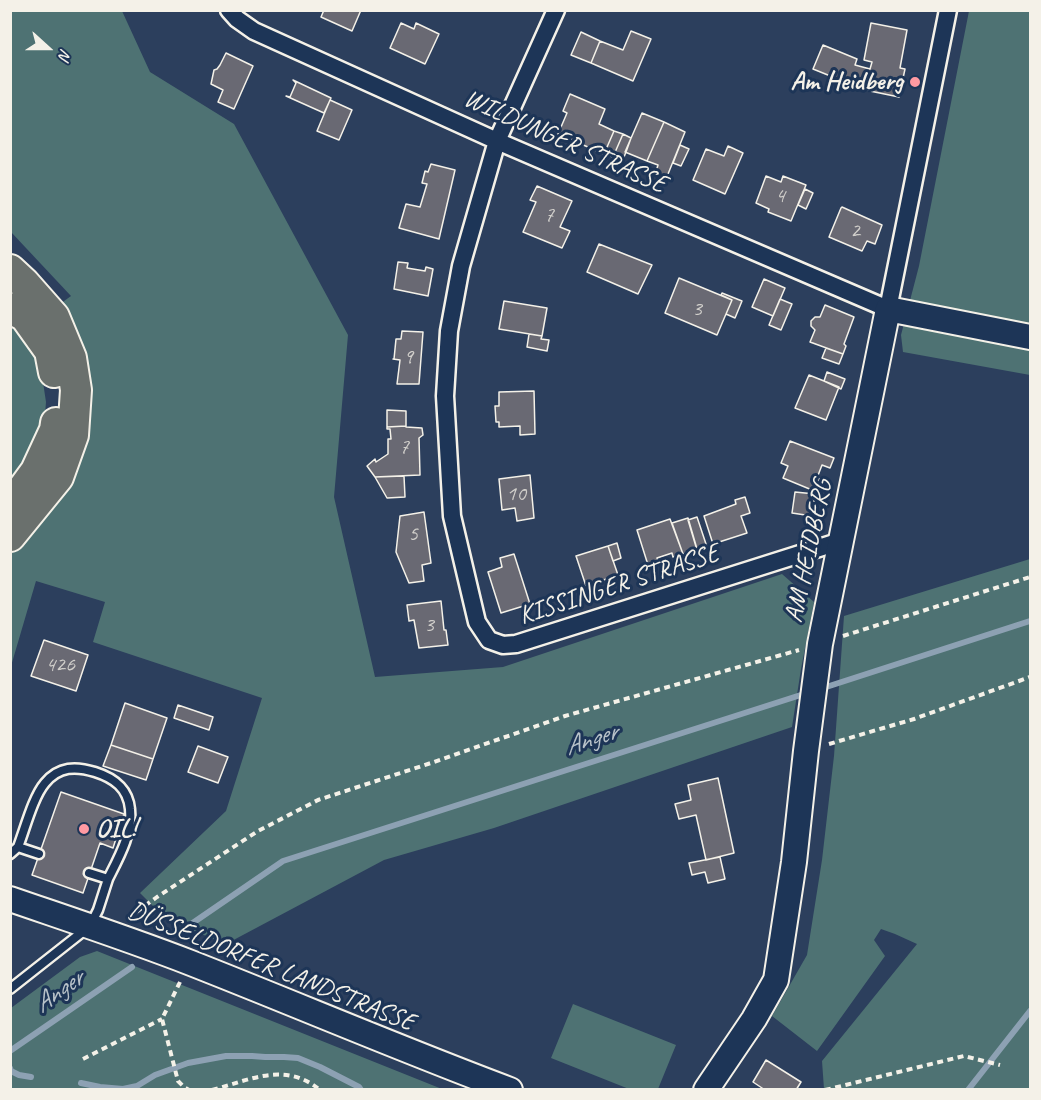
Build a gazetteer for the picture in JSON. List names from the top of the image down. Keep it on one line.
{"streets":{"street":["WILDUNGER STRASSE","AM HEIDBERG","KISSINGER STRASSE","DÜSSELDORFER LANDSTRASSE"]},"crossings":[["WILDUNGER STRASSE","AM HEIDBERG"],["WILDUNGER STRASSE","KISSINGER STRASSE"],["AM HEIDBERG","KISSINGER STRASSE"]],"water":["Anger"],"places":["Am Heidberg","OIL!"],"house_numbers":["4","7","2","3","9","7","10","5","3","426"],"north":"right"}
